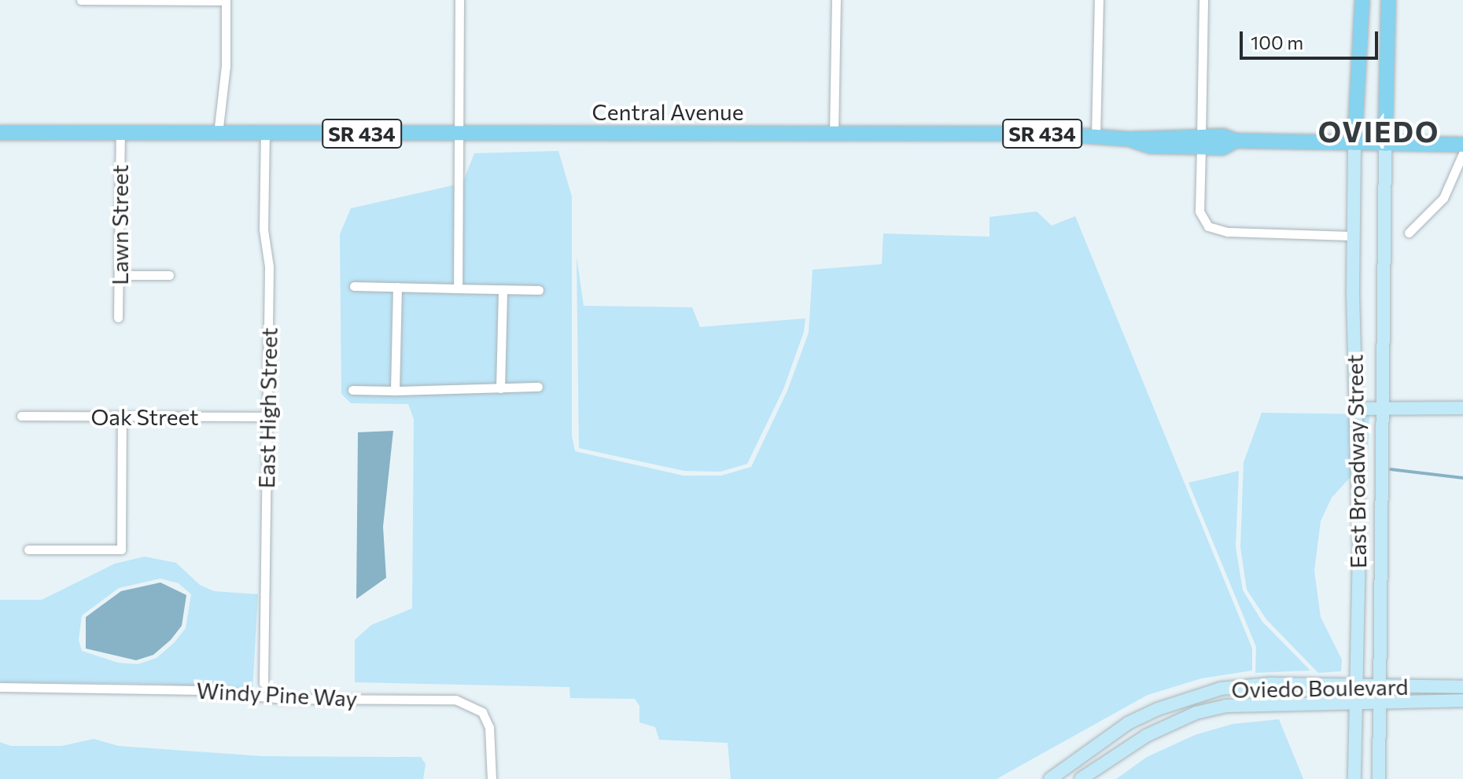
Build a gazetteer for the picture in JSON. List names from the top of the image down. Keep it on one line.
{"streets":{"main road":["Central Avenue","SR 434","East Broadway Street","Oviedo Boulevard"],"street":["Lawn Street","East High Street","Oak Street","Windy Pine Way"]},"crossings":[["Central Avenue","SR 434"],["Central Avenue","East High Street"],["Central Avenue","East Broadway Street"],["SR 434","Lawn Street"],["East High Street","Oak Street"],["East Broadway Street","Oviedo Boulevard"]],"districts":["OVIEDO"],"scale_bar":"100 m"}
